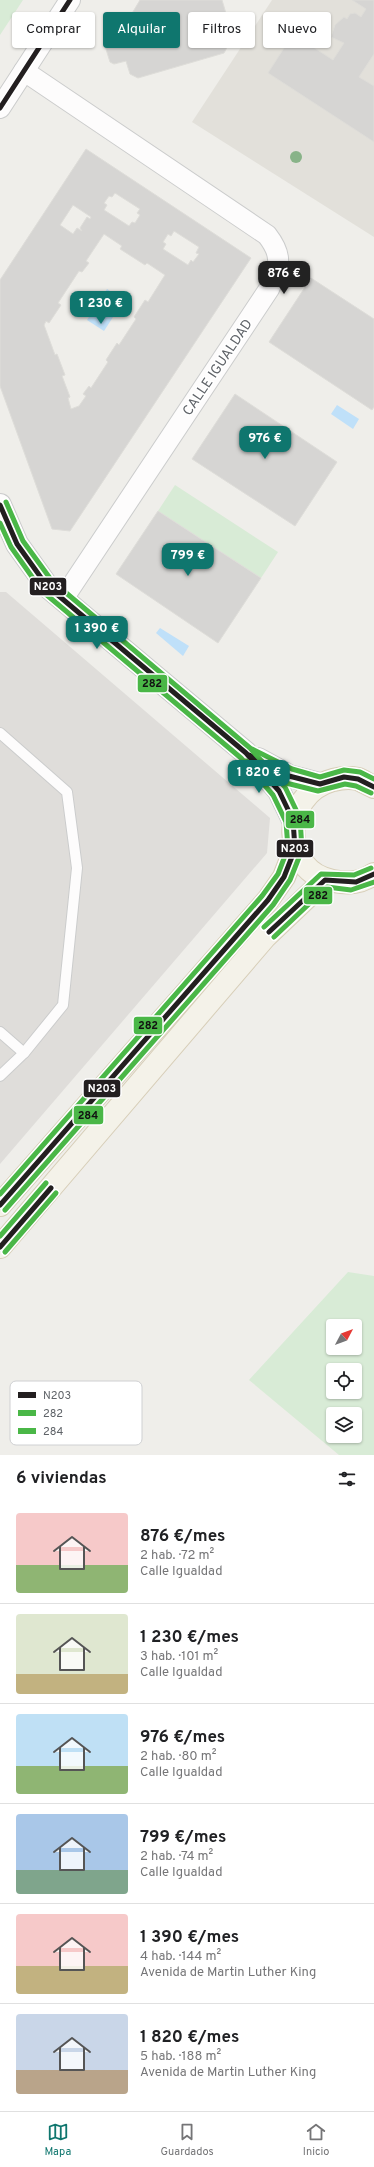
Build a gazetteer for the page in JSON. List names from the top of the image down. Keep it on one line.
{"streets":{"street":["CALLE IGUALDAD"]},"lines":["transit line N203","transit line 284","transit line 282"],"legend":["N203","282","284"],"north":"top right","page":{"chip":["Comprar","Alquilar","Filtros","Nuevo"],"price":["876 €","1 230 €","976 €","799 €","1 390 €","1 820 €"],"heading":"6 viviendas","list":[{"name":"876 €/mes","note":"2 hab. · 72 m² · Calle Igualdad"},{"name":"1 230 €/mes","note":"3 hab. · 101 m² · Calle Igualdad"},{"name":"976 €/mes","note":"2 hab. · 80 m² · Calle Igualdad"},{"name":"799 €/mes","note":"2 hab. · 74 m² · Calle Igualdad"},{"name":"1 390 €/mes","note":"4 hab. · 144 m² · Avenida de Martin Luther King"},{"name":"1 820 €/mes","note":"5 hab. · 188 m² · Avenida de Martin Luther King"}],"tabs":["Mapa","Guardados","Inicio"]}}
